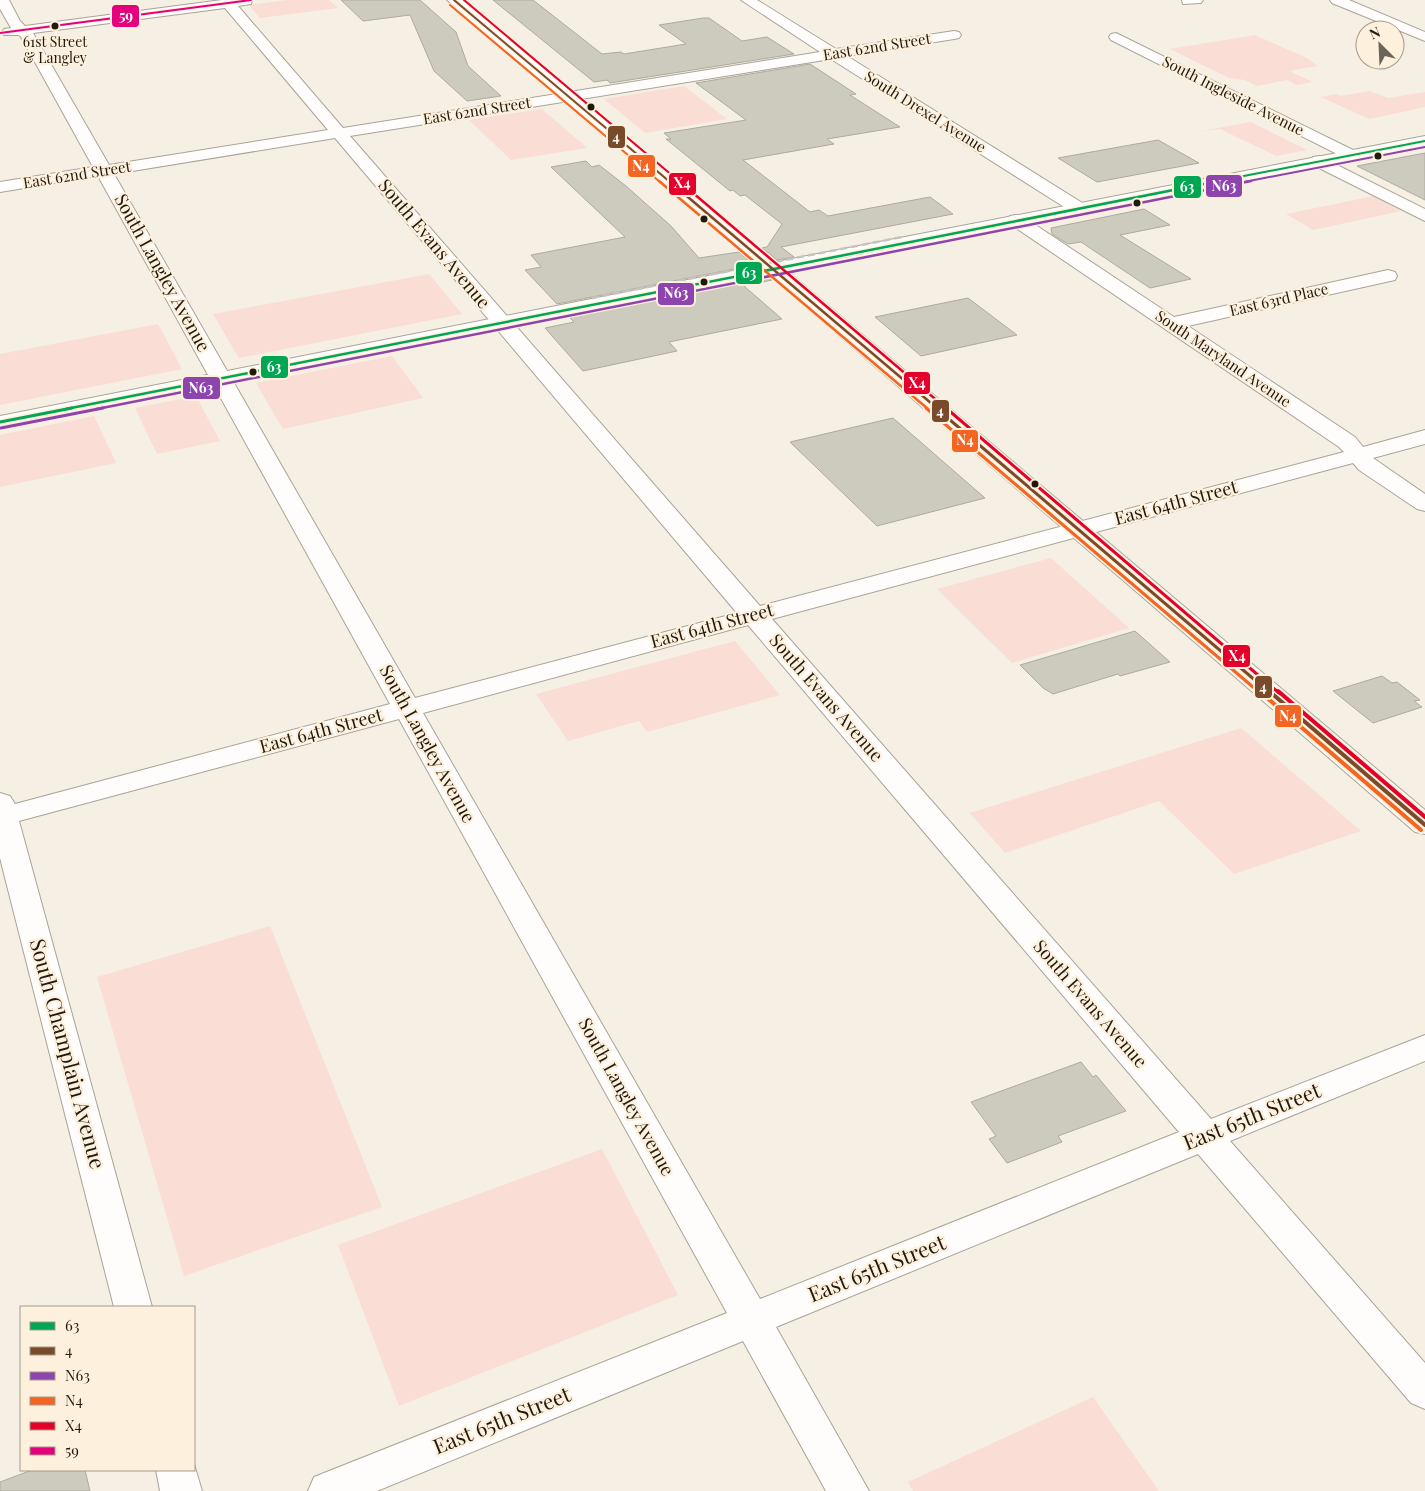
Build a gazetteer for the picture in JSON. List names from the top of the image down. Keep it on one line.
{"streets":{"street":["East 62nd Street","South Ingleside Avenue","South Drexel Avenue","South Evans Avenue","South Langley Avenue","East 63rd Place","South Maryland Avenue","East 64th Street","South Champlain Avenue","East 65th Street"]},"crossings":[["East 62nd Street","South Drexel Avenue"],["East 62nd Street","South Evans Avenue"],["East 62nd Street","South Langley Avenue"],["South Evans Avenue","East 64th Street"],["South Evans Avenue","East 65th Street"],["South Langley Avenue","East 64th Street"],["South Langley Avenue","East 65th Street"],["East 63rd Place","South Maryland Avenue"],["South Maryland Avenue","East 64th Street"],["East 64th Street","South Champlain Avenue"]],"places":["61st Street & Langley"],"lines":["transit line 4","transit line X4","transit line 59","transit line N4","transit line 63","transit line N63"],"legend":["63","4","N63","N4","X4","59"],"north":"top left"}
